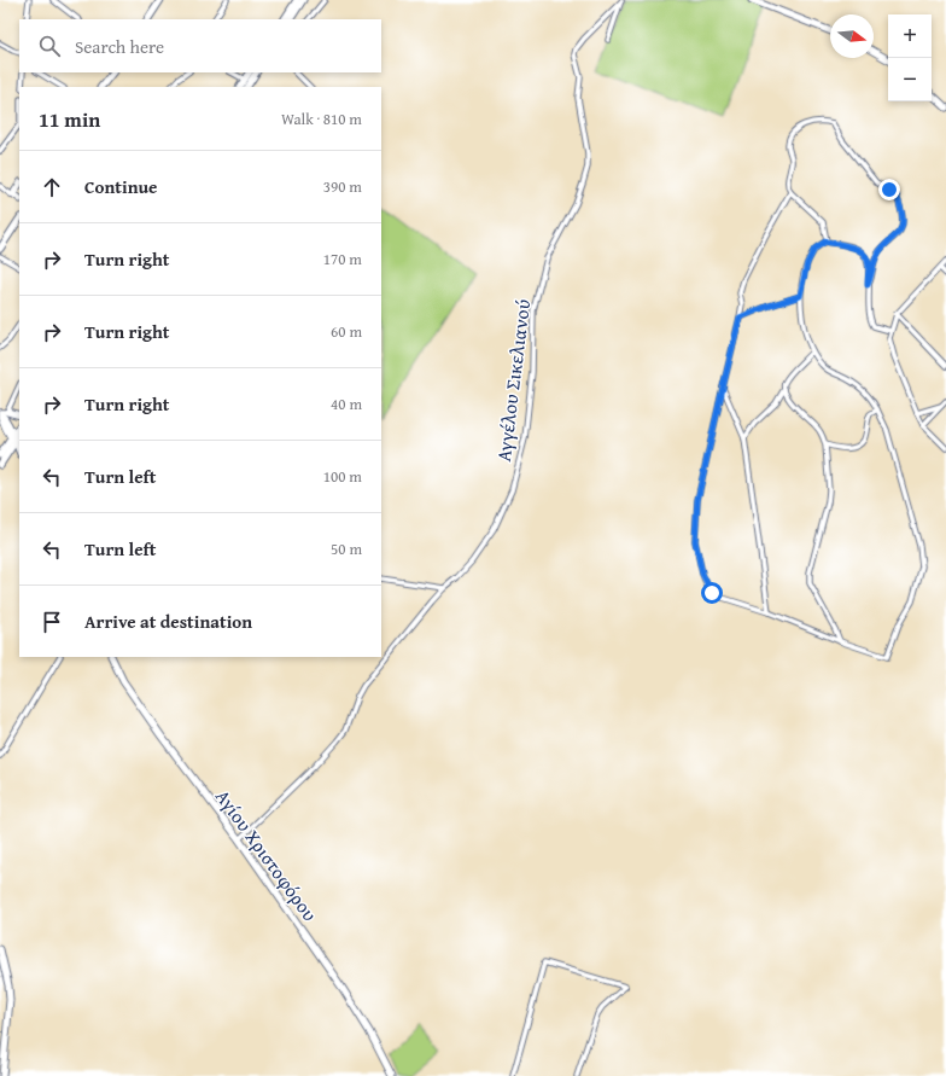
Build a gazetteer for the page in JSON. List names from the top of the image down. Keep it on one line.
{"streets":{"main road":["Αγίου Χριστοφόρου"],"street":["Αγγέλου Σικελιανού"]},"crossings":[["Αγγέλου Σικελιανού","Αγίου Χριστοφόρου"]],"north":"right","page":{"map_buttons":["+","−"],"search":"Search here","heading":["11 min","Walk · 810 m"],"list":[["Continue","390 m"],["Turn right","170 m"],["Turn right","60 m"],["Turn right","40 m"],["Turn left","100 m"],["Turn left","50 m"],"Arrive at destination"]}}
